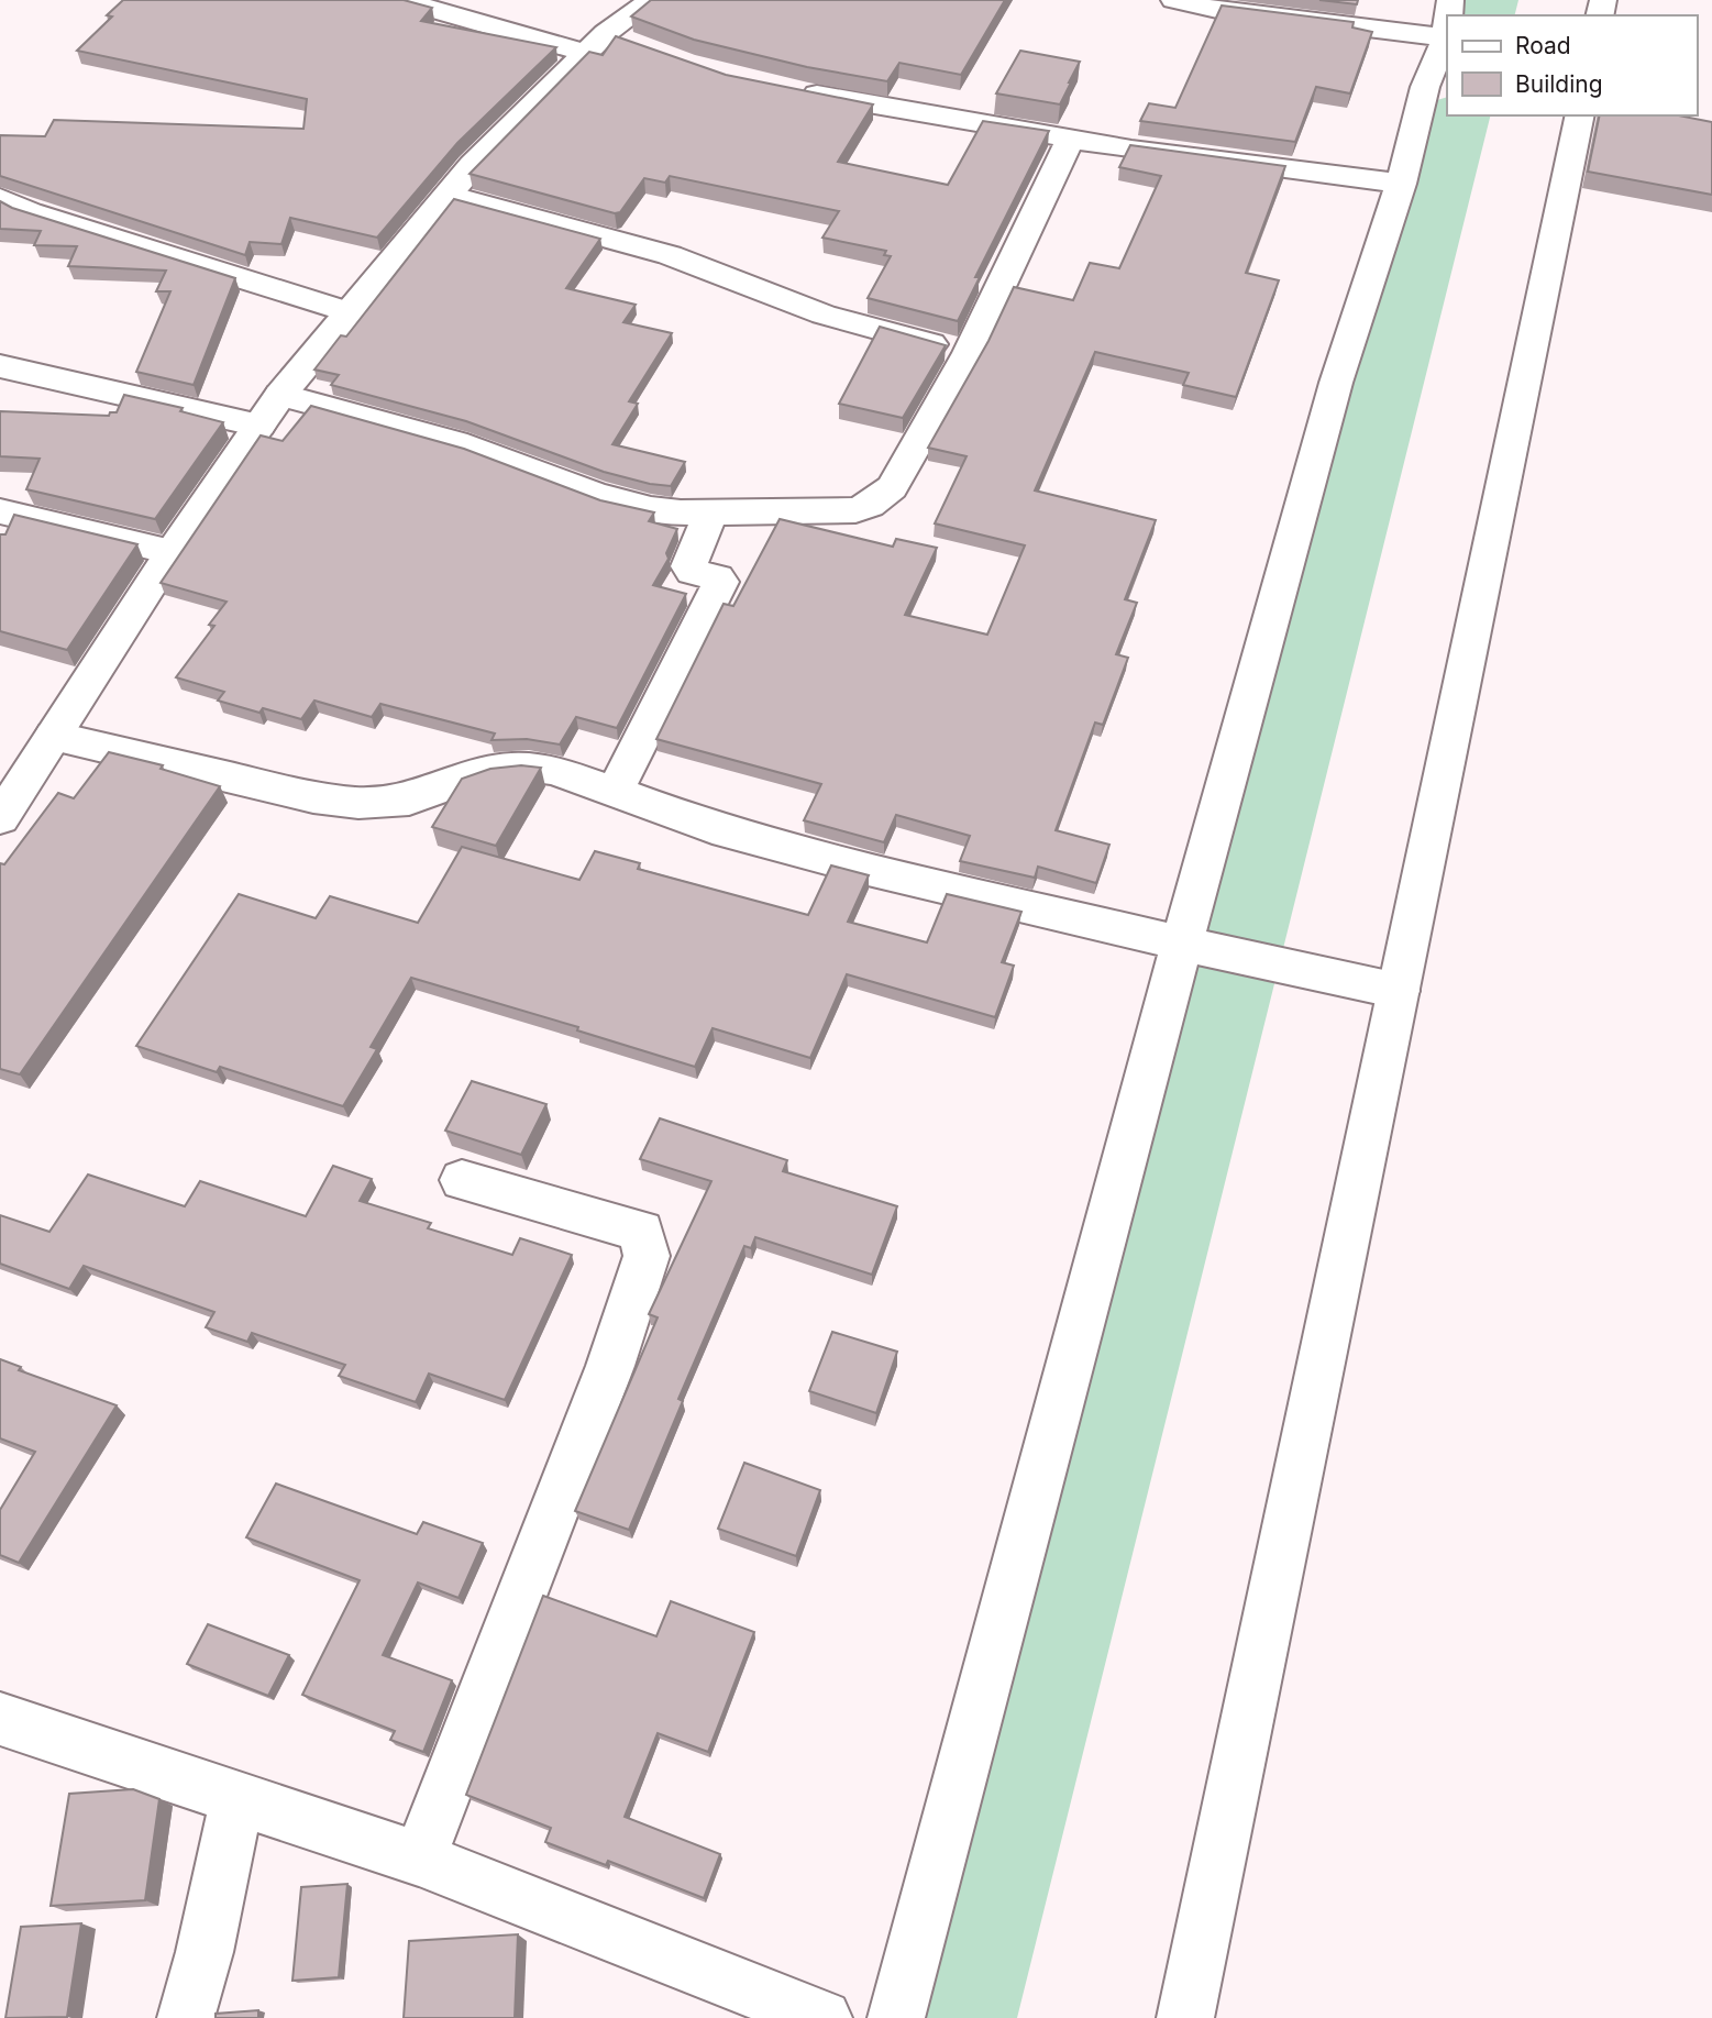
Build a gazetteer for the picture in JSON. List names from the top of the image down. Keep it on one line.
{"legend":["Road","Building"]}
